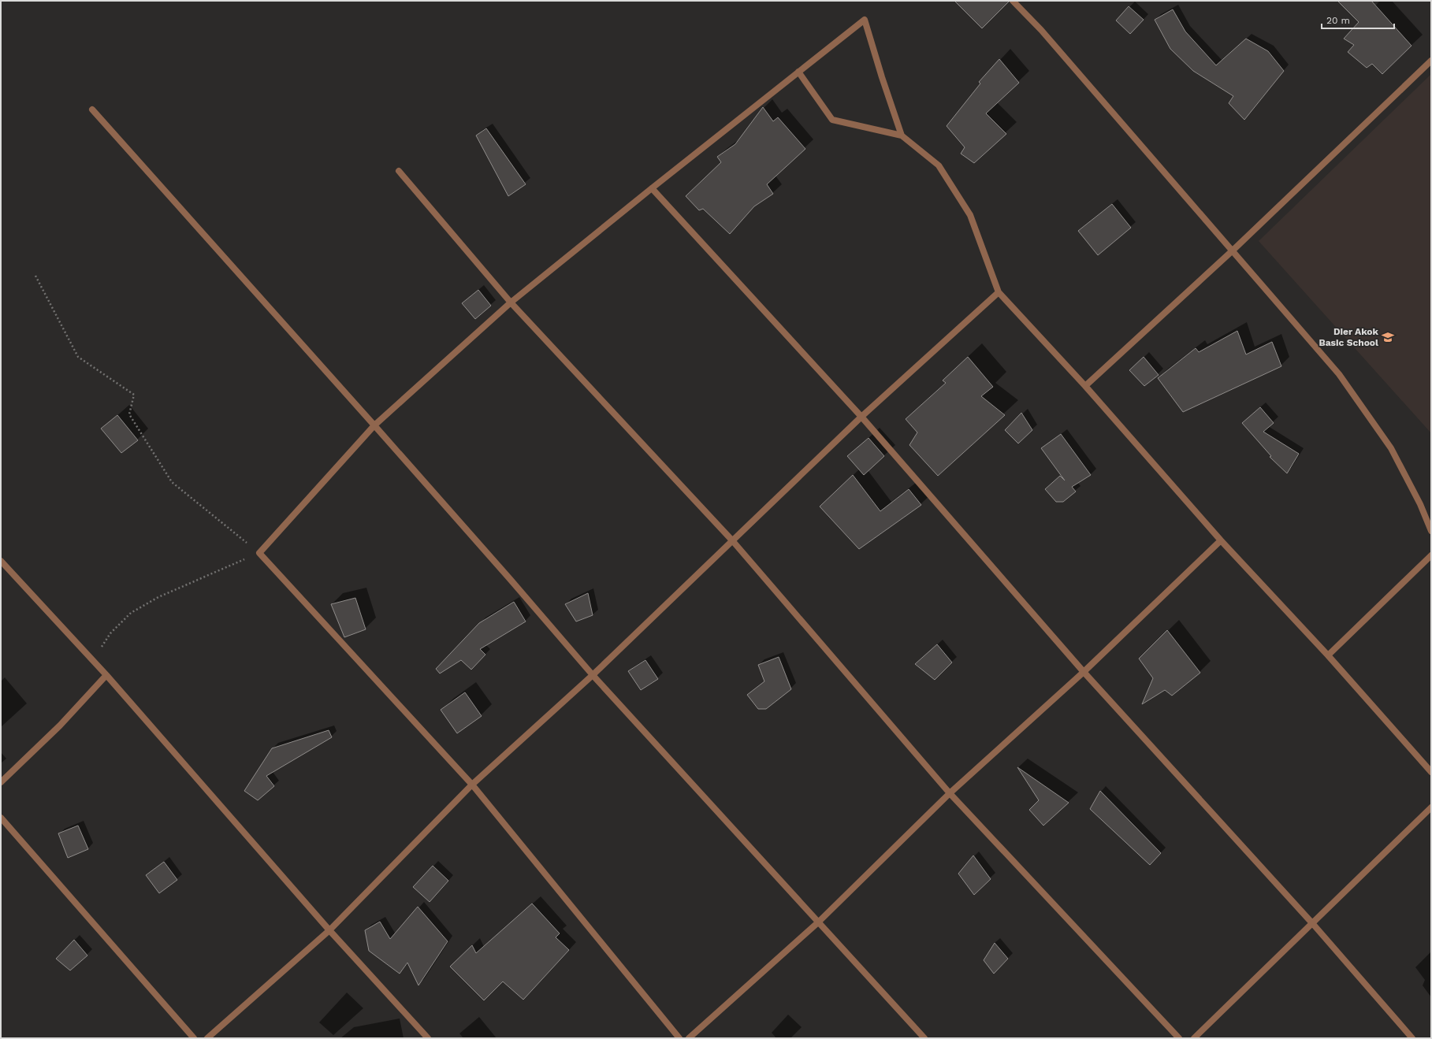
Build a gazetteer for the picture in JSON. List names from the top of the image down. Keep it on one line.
{"places":{"school or university":["Dier Akok Basic School"]},"scale_bar":"20 m"}
